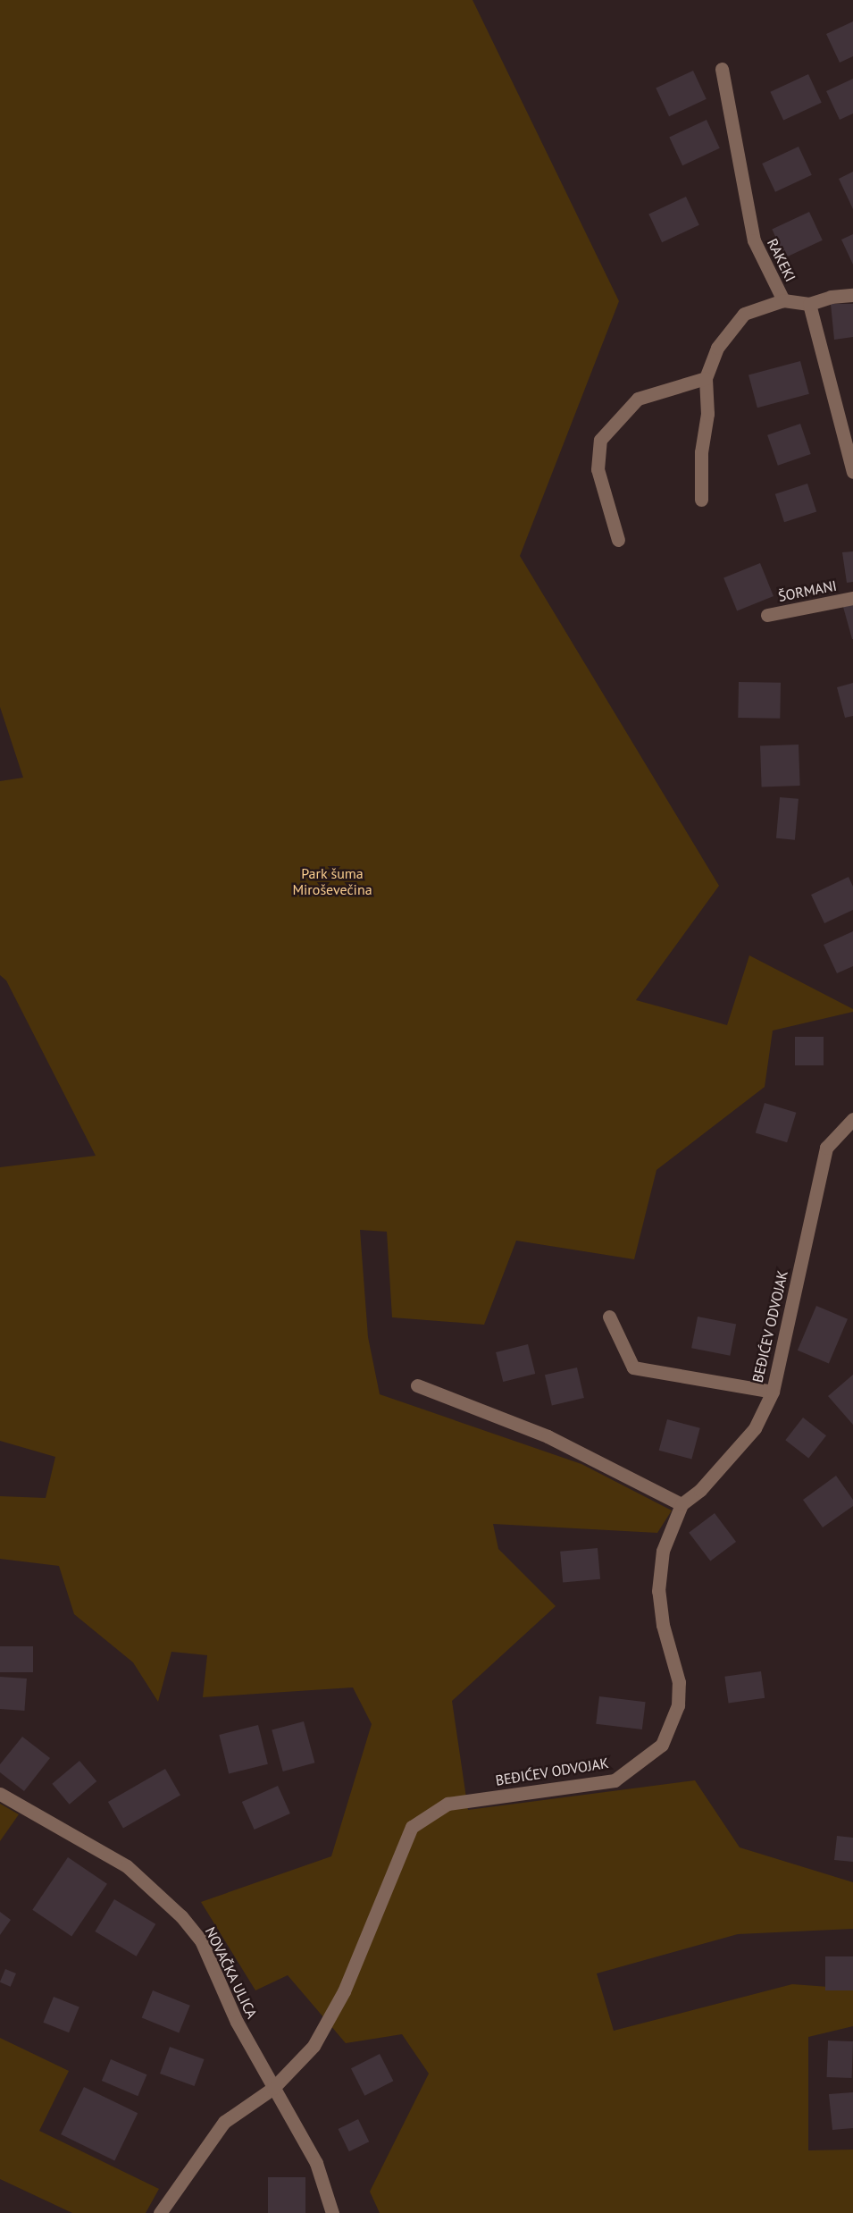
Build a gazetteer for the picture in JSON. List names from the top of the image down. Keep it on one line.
{"streets":{"street":["RAKEKI","ŠORMANI","BEĐIĆEV ODVOJAK","NOVAČKA ULICA"]},"crossings":[["BEĐIĆEV ODVOJAK","NOVAČKA ULICA"]],"parks":["Park šuma Miroševečina"]}
